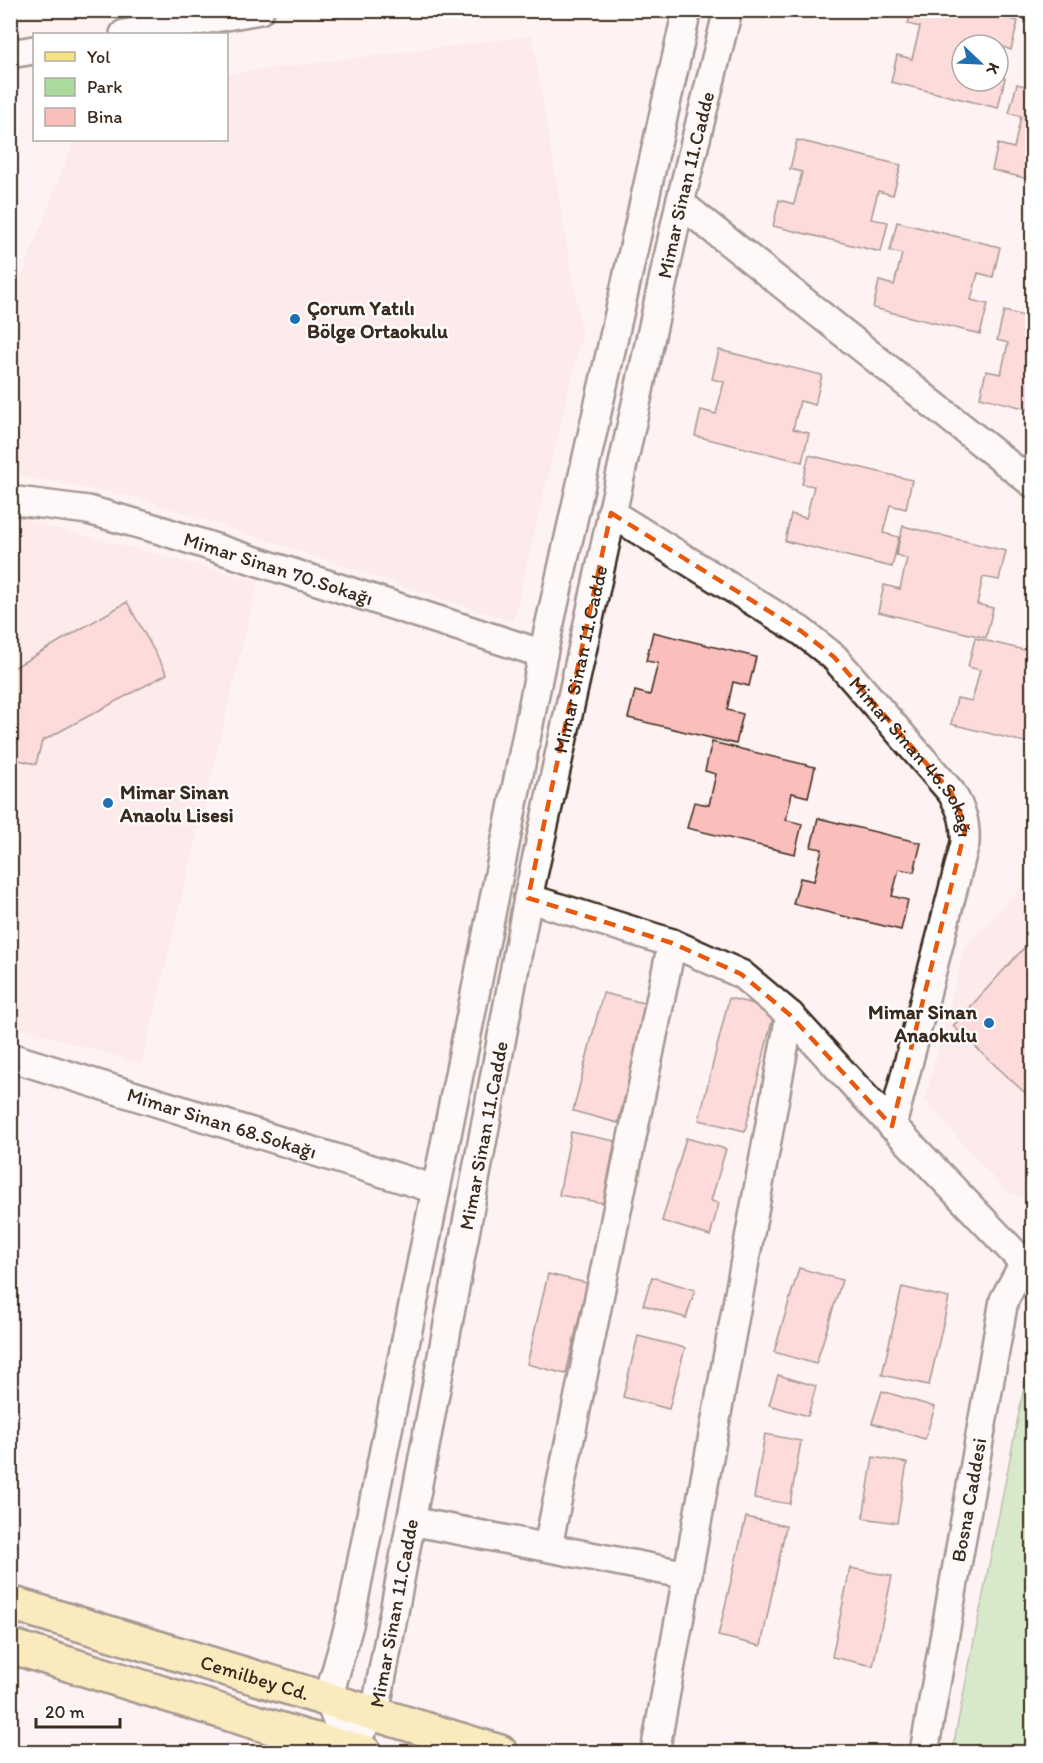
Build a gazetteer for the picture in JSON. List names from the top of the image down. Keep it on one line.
{"streets":{"main road":["Cemilbey Cd."],"street":["Mimar Sinan 11.Cadde","Mimar Sinan 70.Sokağı","Mimar Sinan 46.Sokağı","Mimar Sinan 68.Sokağı","Bosna Caddesi"]},"crossings":[["Mimar Sinan 11.Cadde","Mimar Sinan 70.Sokağı"],["Mimar Sinan 11.Cadde","Mimar Sinan 46.Sokağı"],["Mimar Sinan 11.Cadde","Mimar Sinan 68.Sokağı"],["Mimar Sinan 11.Cadde","Cemilbey Cd."]],"places":["Çorum Yatılı Bölge Ortaokulu","Mimar Sinan Anaolu Lisesi","Mimar Sinan Anaokulu"],"legend":["Yol","Park","Bina"],"scale_bar":"20 m","north":"bottom right"}
